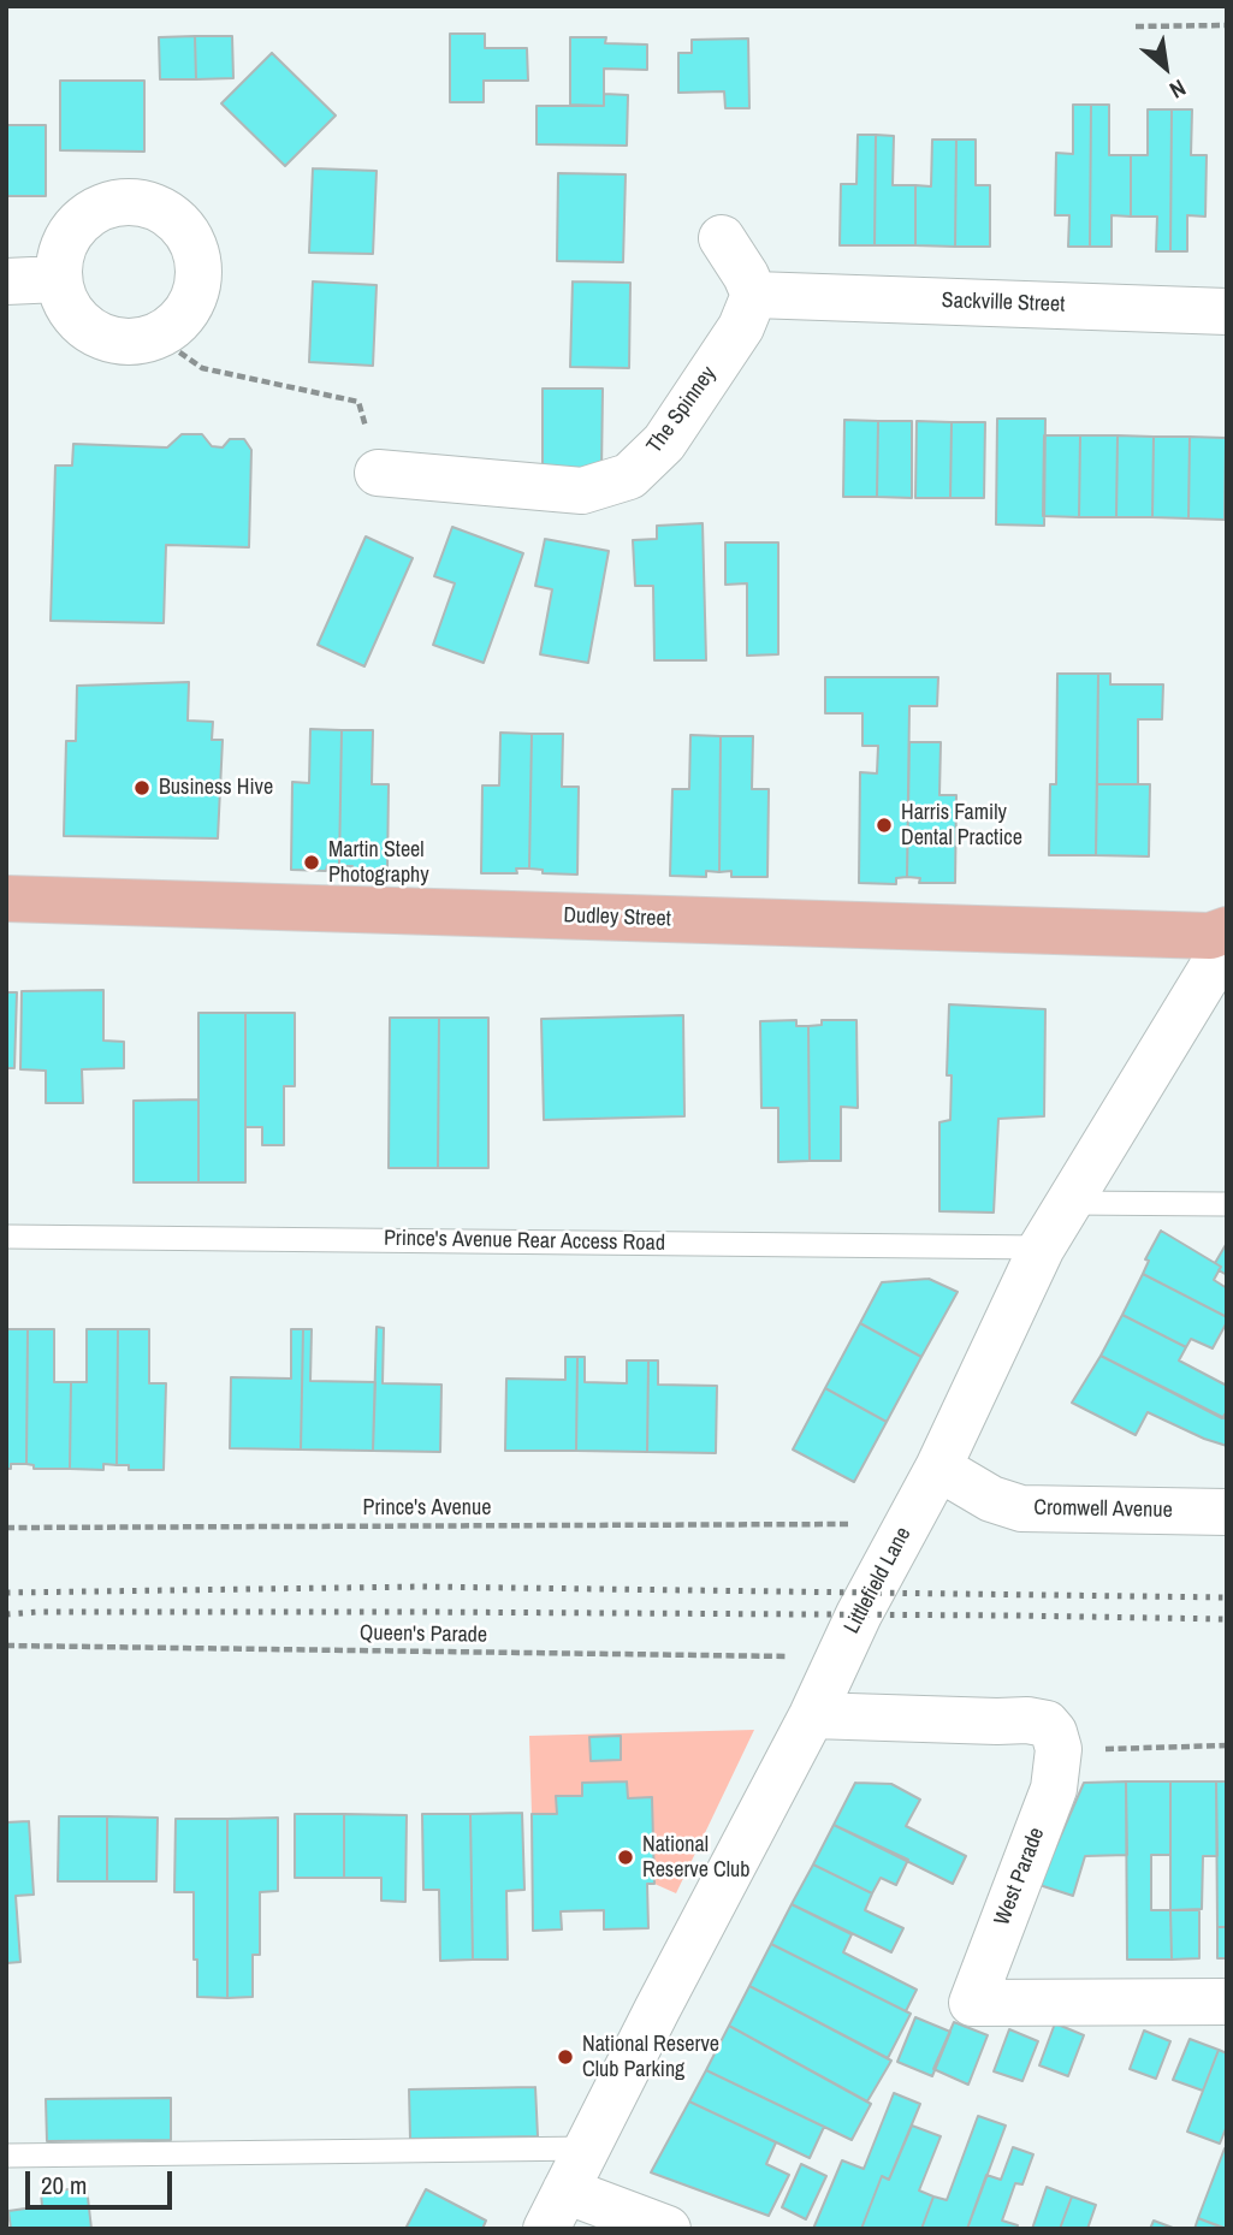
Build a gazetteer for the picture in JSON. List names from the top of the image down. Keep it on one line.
{"streets":{"main road":["Dudley Street"],"street":["Sackville Street","The Spinney","Cromwell Avenue","Littlefield Lane","West Parade"],"lane":["Prince's Avenue Rear Access Road"],"path":["Prince's Avenue","Queen's Parade"]},"crossings":[["Sackville Street","The Spinney"],["Prince's Avenue Rear Access Road","Littlefield Lane"],["Cromwell Avenue","Littlefield Lane"],["Littlefield Lane","Queen's Parade"]],"places":["Business Hive","Harris Family Dental Practice","Martin Steel Photography","National Reserve Club","National Reserve Club Parking"],"scale_bar":"20 m","north":"bottom right"}
